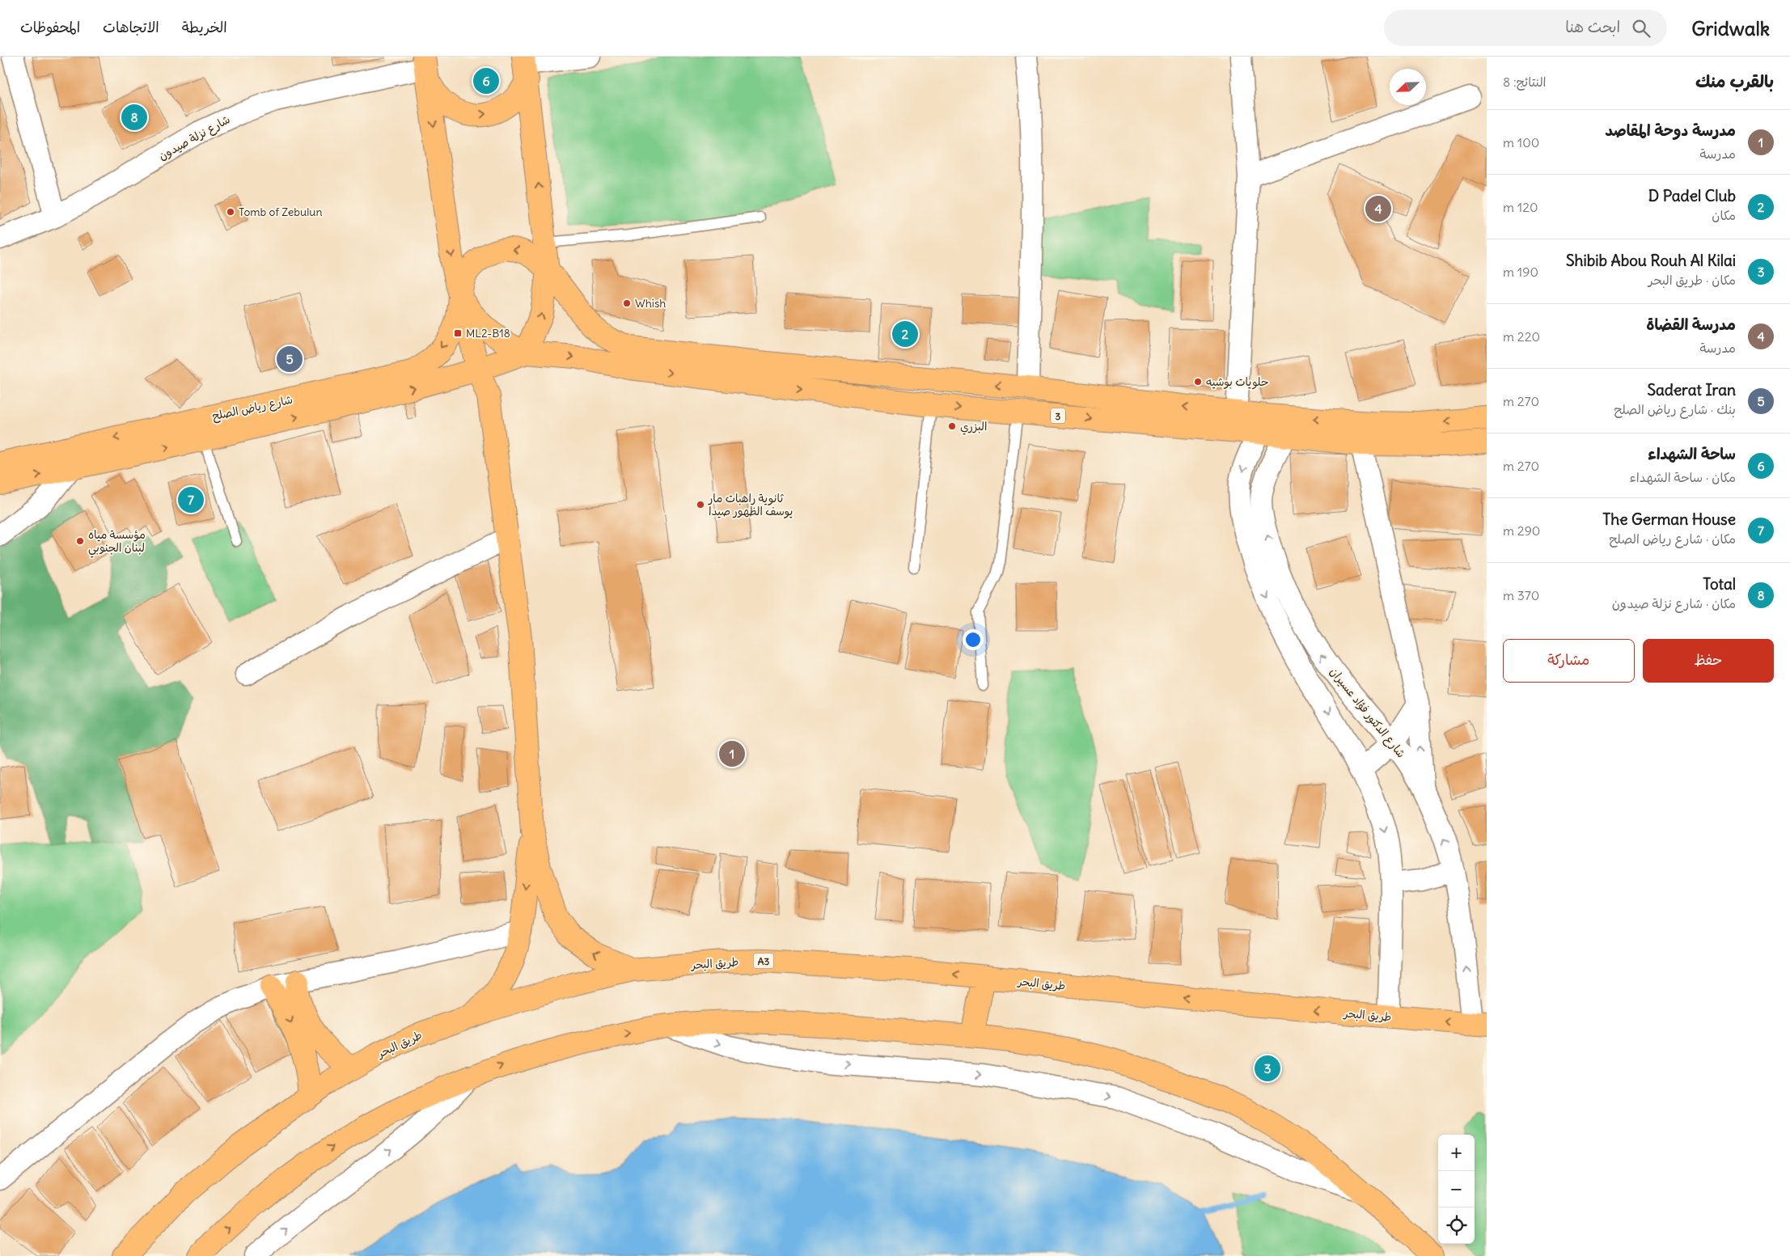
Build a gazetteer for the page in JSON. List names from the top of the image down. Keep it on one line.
{"streets":{"main road":["شارع رياض الصلح","3","A3","طريق البحر"],"street":["شارع نزلة صيدون","شارع الدكتور فؤاد عسيران"]},"crossings":[["3","شارع الدكتور فؤاد عسيران"],["شارع الدكتور فؤاد عسيران","طريق البحر"]],"places":{"other":["Tomb of Zebulun","Whish","حلويات بوشيه","البزري","ثانوية راهبات مار يوسف الظهور صيدا","مؤسسة مياه لبنان الجنوبي"],"transit":["ML2-B18"]},"north":"bottom left","page":{"header":"Gridwalk","search":"ابحث هنا","nav":["الخريطة","الاتجاهات","المحفوظات"],"heading":["بالقرب منك","النتائج: 8"],"pins":["6","8","4","2","5","7","1","3"],"list":[{"mark":"1","name":"مدرسة دوحة المقاصد","note":"مدرسة","value":"100 m"},{"mark":"2","name":"D Padel Club","note":"مكان","value":"120 m"},{"mark":"3","name":"Shibib Abou Rouh Al Kilai","note":"مكان · طريق البحر","value":"190 m"},{"mark":"4","name":"مدرسة القضاة","note":"مدرسة","value":"220 m"},{"mark":"5","name":"Saderat Iran","note":"بنك · شارع رياض الصلح","value":"270 m"},{"mark":"6","name":"ساحة الشهداء","note":"مكان · ساحة الشهداء","value":"270 m"},{"mark":"7","name":"The German House","note":"مكان · شارع رياض الصلح","value":"290 m"},{"mark":"8","name":"Total","note":"مكان · شارع نزلة صيدون","value":"370 m"}],"buttons":["حفظ","مشاركة"],"map_buttons":["+","−"]}}
